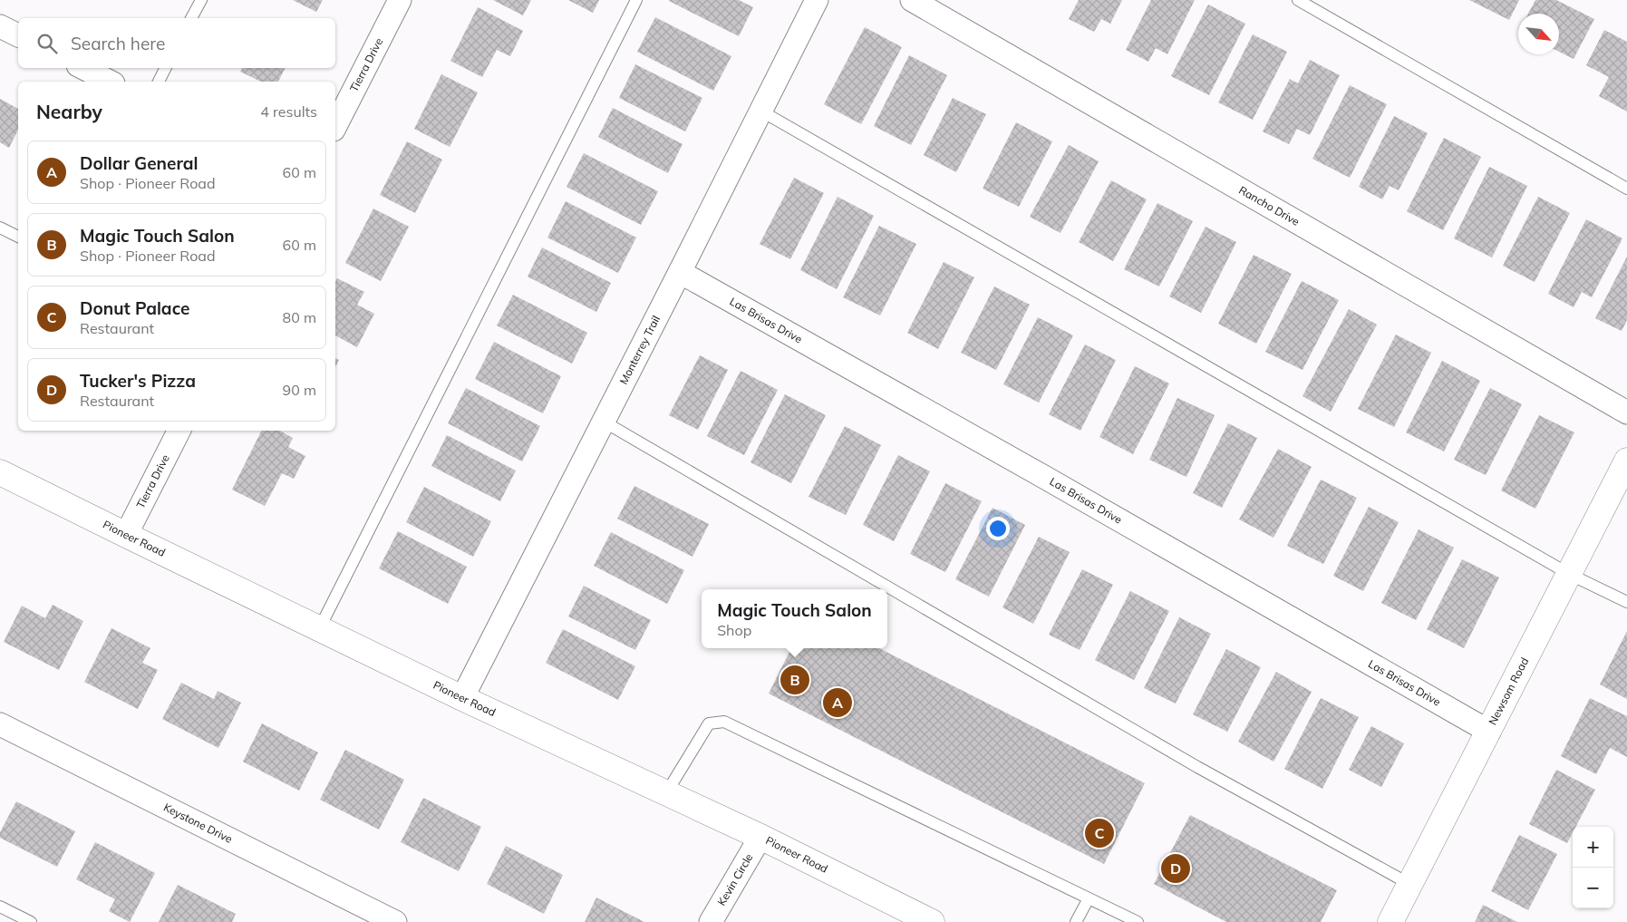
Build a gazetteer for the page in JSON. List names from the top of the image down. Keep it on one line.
{"streets":{"main road":["Pioneer Road","Newsom Road"],"street":["Tierra Drive","Rancho Drive","Las Brisas Drive","Monterrey Trail","Keystone Drive","Kevin Circle"]},"crossings":[["Tierra Drive","Pioneer Road"],["Las Brisas Drive","Monterrey Trail"],["Las Brisas Drive","Newsom Road"],["Monterrey Trail","Pioneer Road"],["Pioneer Road","Kevin Circle"]],"north":"bottom right","page":{"search":"Search here","heading":["Nearby","4 results"],"list":[{"mark":"A","name":"Dollar General","note":"Shop · Pioneer Road","value":"60 m"},{"mark":"B","name":"Magic Touch Salon","note":"Shop · Pioneer Road","value":"60 m"},{"mark":"C","name":"Donut Palace","note":"Restaurant","value":"80 m"},{"mark":"D","name":"Tucker's Pizza","note":"Restaurant","value":"90 m"}],"popup":["Magic Touch Salon","Shop"],"pins":["B","A","C","D"],"map_buttons":["+","−"]}}
